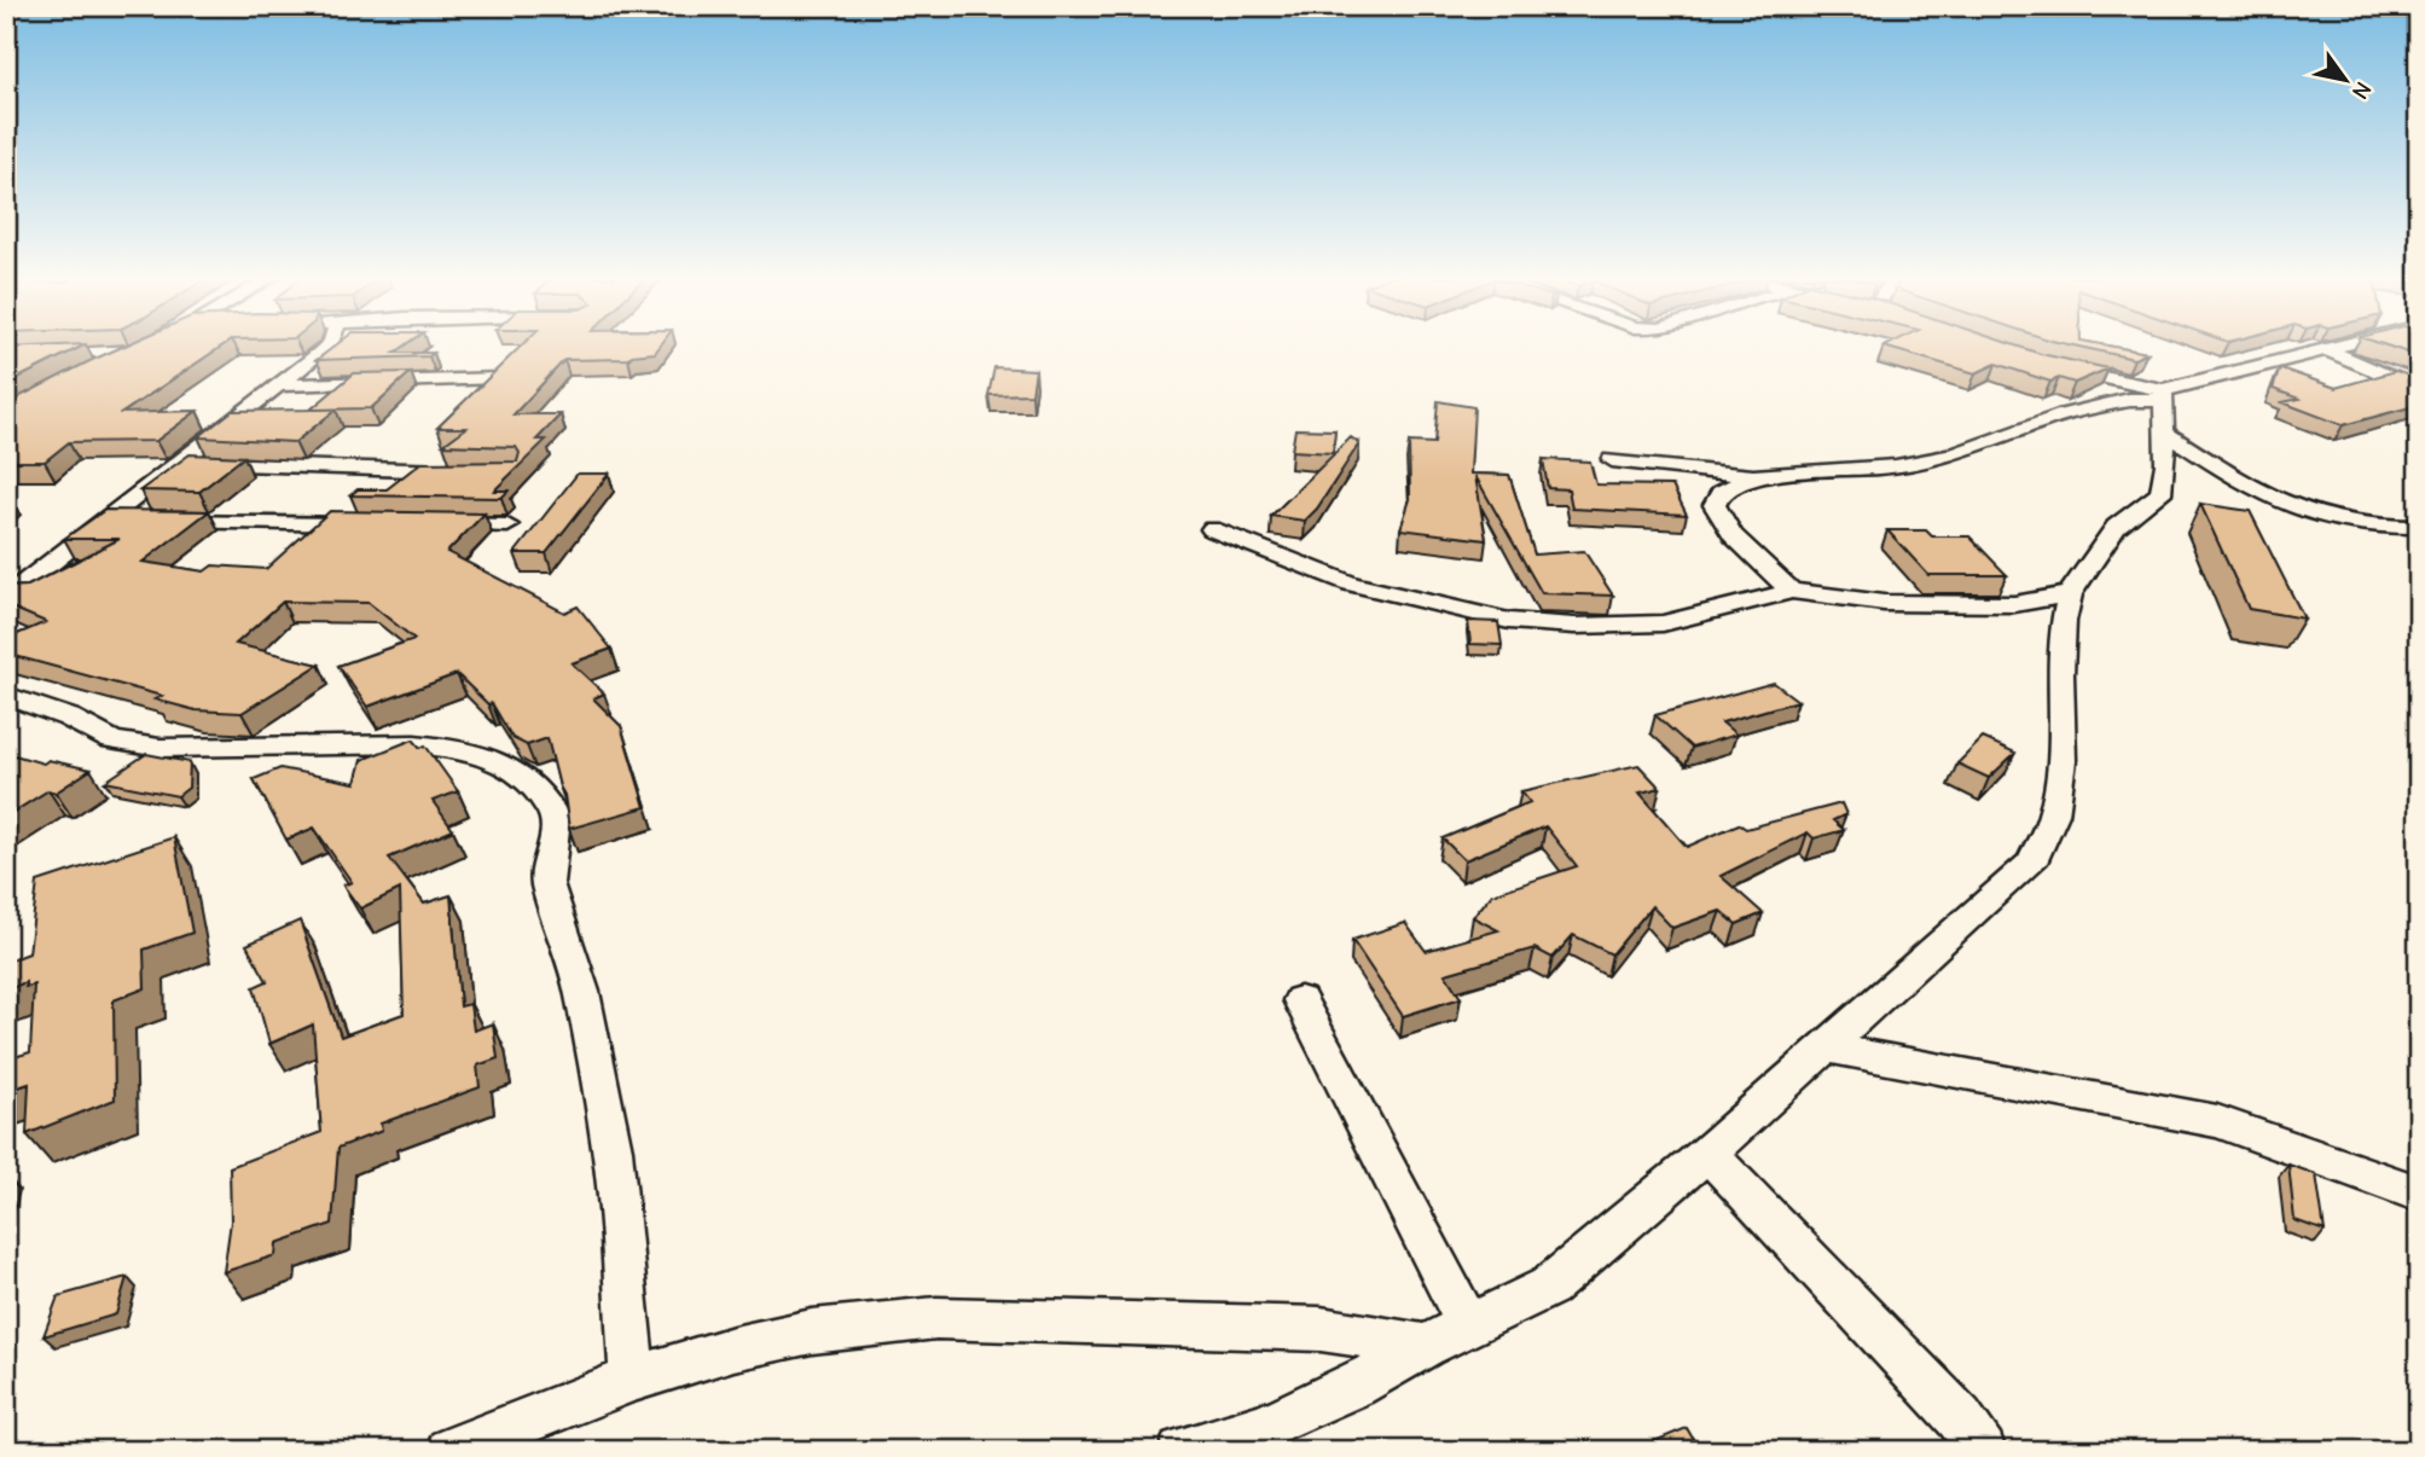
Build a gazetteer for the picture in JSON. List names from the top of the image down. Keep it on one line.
{"north":"bottom right"}
